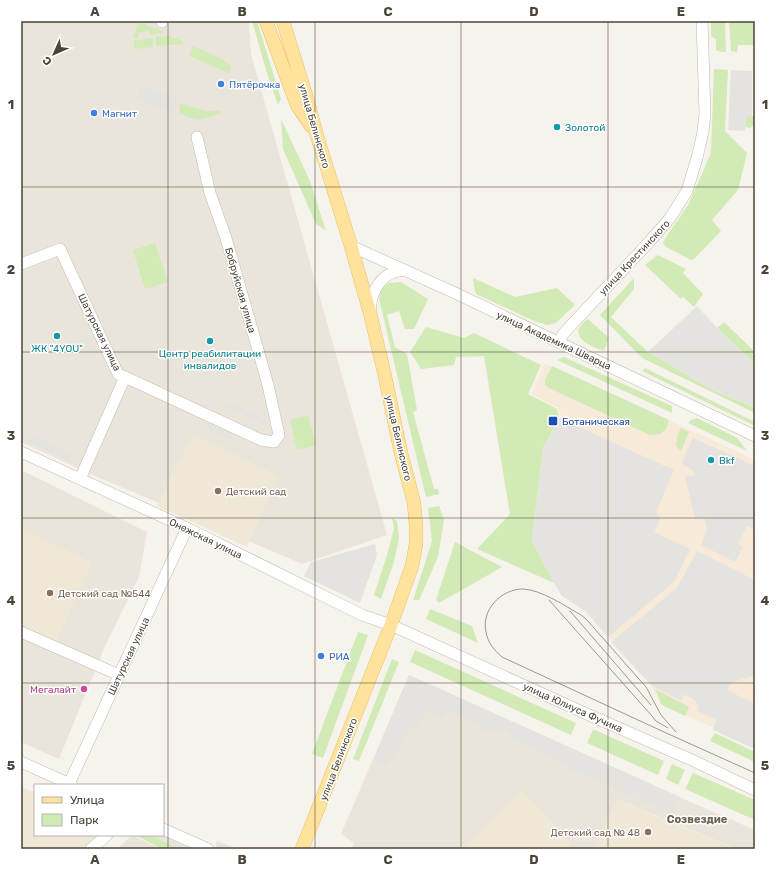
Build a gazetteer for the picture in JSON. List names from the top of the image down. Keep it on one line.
{"streets":{"main road":["улица Белинского"],"street":["улица Крестинского","Бобруйская улица","Шатурская улица","улица Академика Шварца","Онежская улица","улица Юлиуса Фучика"]},"crossings":[["улица Белинского","улица Академика Шварца"],["улица Белинского","Онежская улица"],["улица Белинского","улица Юлиуса Фучика"],["улица Крестинского","улица Академика Шварца"],["Бобруйская улица","Шатурская улица"],["Шатурская улица","Онежская улица"],["Онежская улица","улица Юлиуса Фучика"]],"districts":["Созвездие"],"places":{"other":["Пятёрочка","Магнит","Золотой","ЖК \"4YOU\"","Центр реабилитации инвалидов","Bkf","Детский сад","Детский сад №544","РИА","Мегалайт","Детский сад № 48"],"transit":["Ботаническая"]},"legend":["Улица","Парк"],"north":"bottom left","grid":{"columns":["A","B","C","D","E"],"rows":["1","2","3","4","5"]}}
